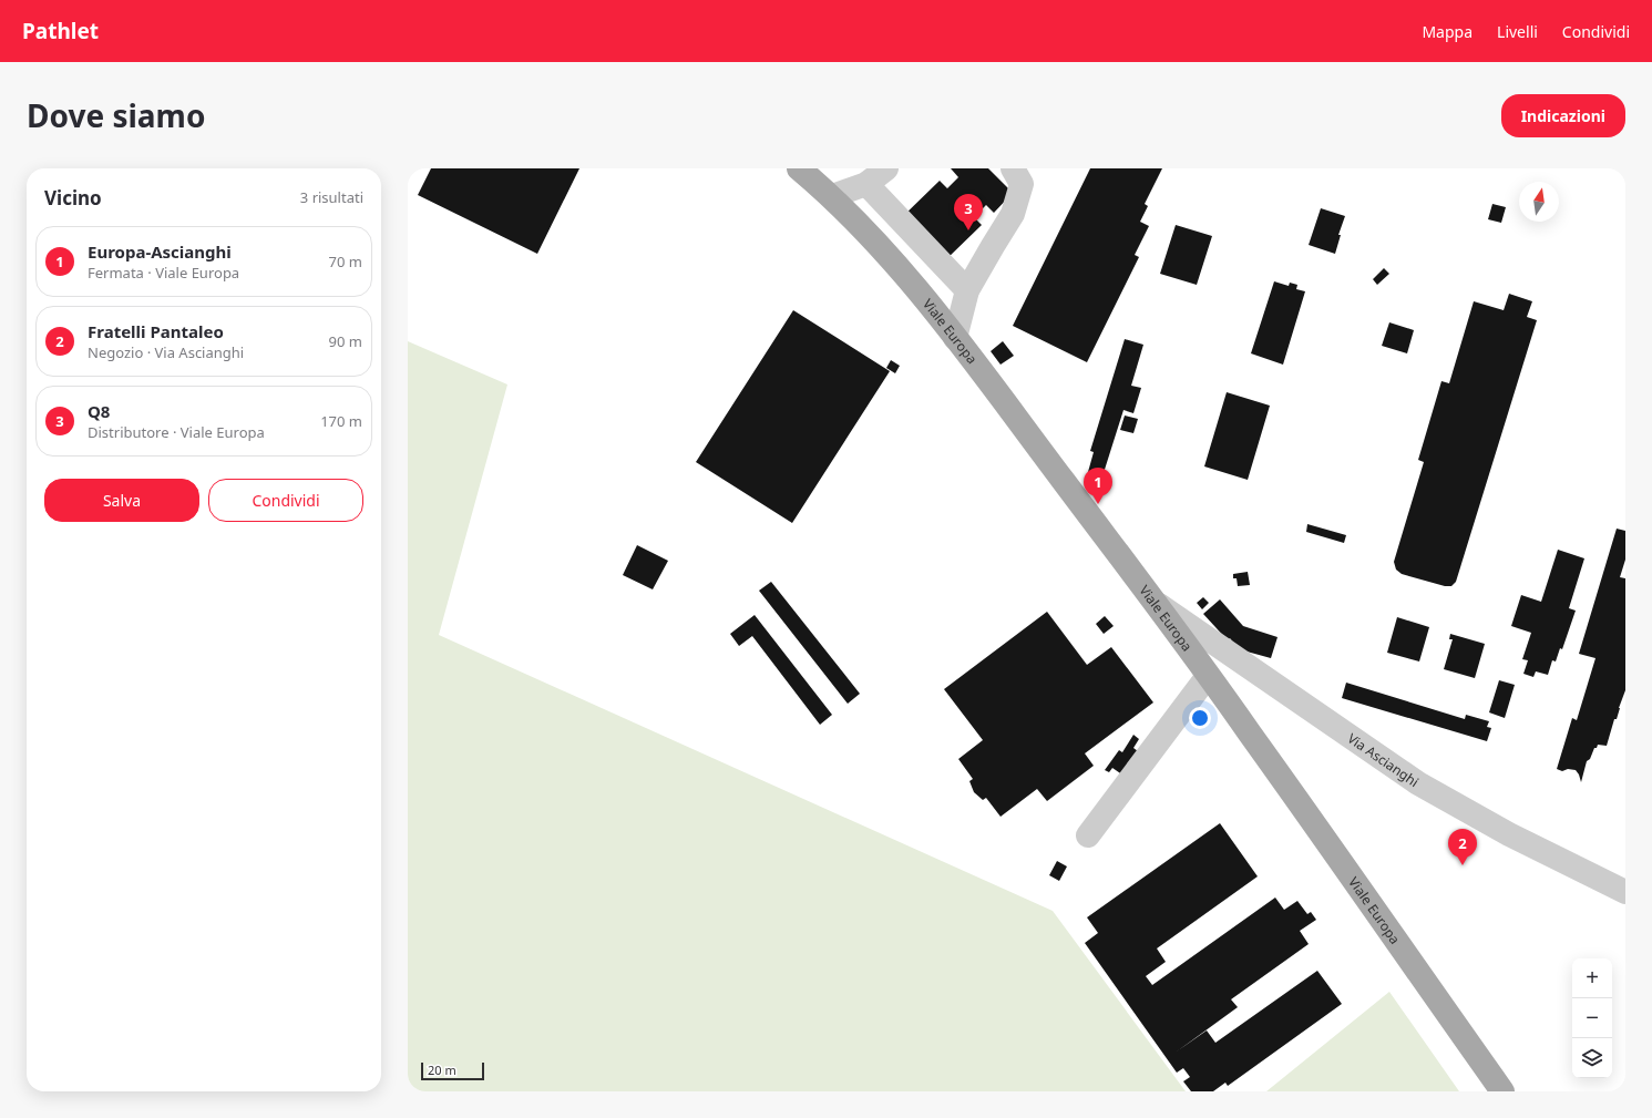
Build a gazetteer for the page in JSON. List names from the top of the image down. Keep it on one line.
{"streets":{"main road":["Viale Europa"],"street":["Via Ascianghi"]},"crossings":[["Viale Europa","Via Ascianghi"]],"scale_bar":"20 m","north":"top","page":{"header":"Pathlet","nav":["Mappa","Livelli","Condividi"],"title":"Dove siamo","buttons":["Indicazioni",["Salva","Condividi"]],"heading":["Vicino","3 risultati"],"pins":["3","1","2"],"list":[{"mark":"1","name":"Europa-Ascianghi","note":"Fermata · Viale Europa","value":"70 m"},{"mark":"2","name":"Fratelli Pantaleo","note":"Negozio · Via Ascianghi","value":"90 m"},{"mark":"3","name":"Q8","note":"Distributore · Viale Europa","value":"170 m"}],"map_buttons":["+","−"],"scale":"20 m"}}
